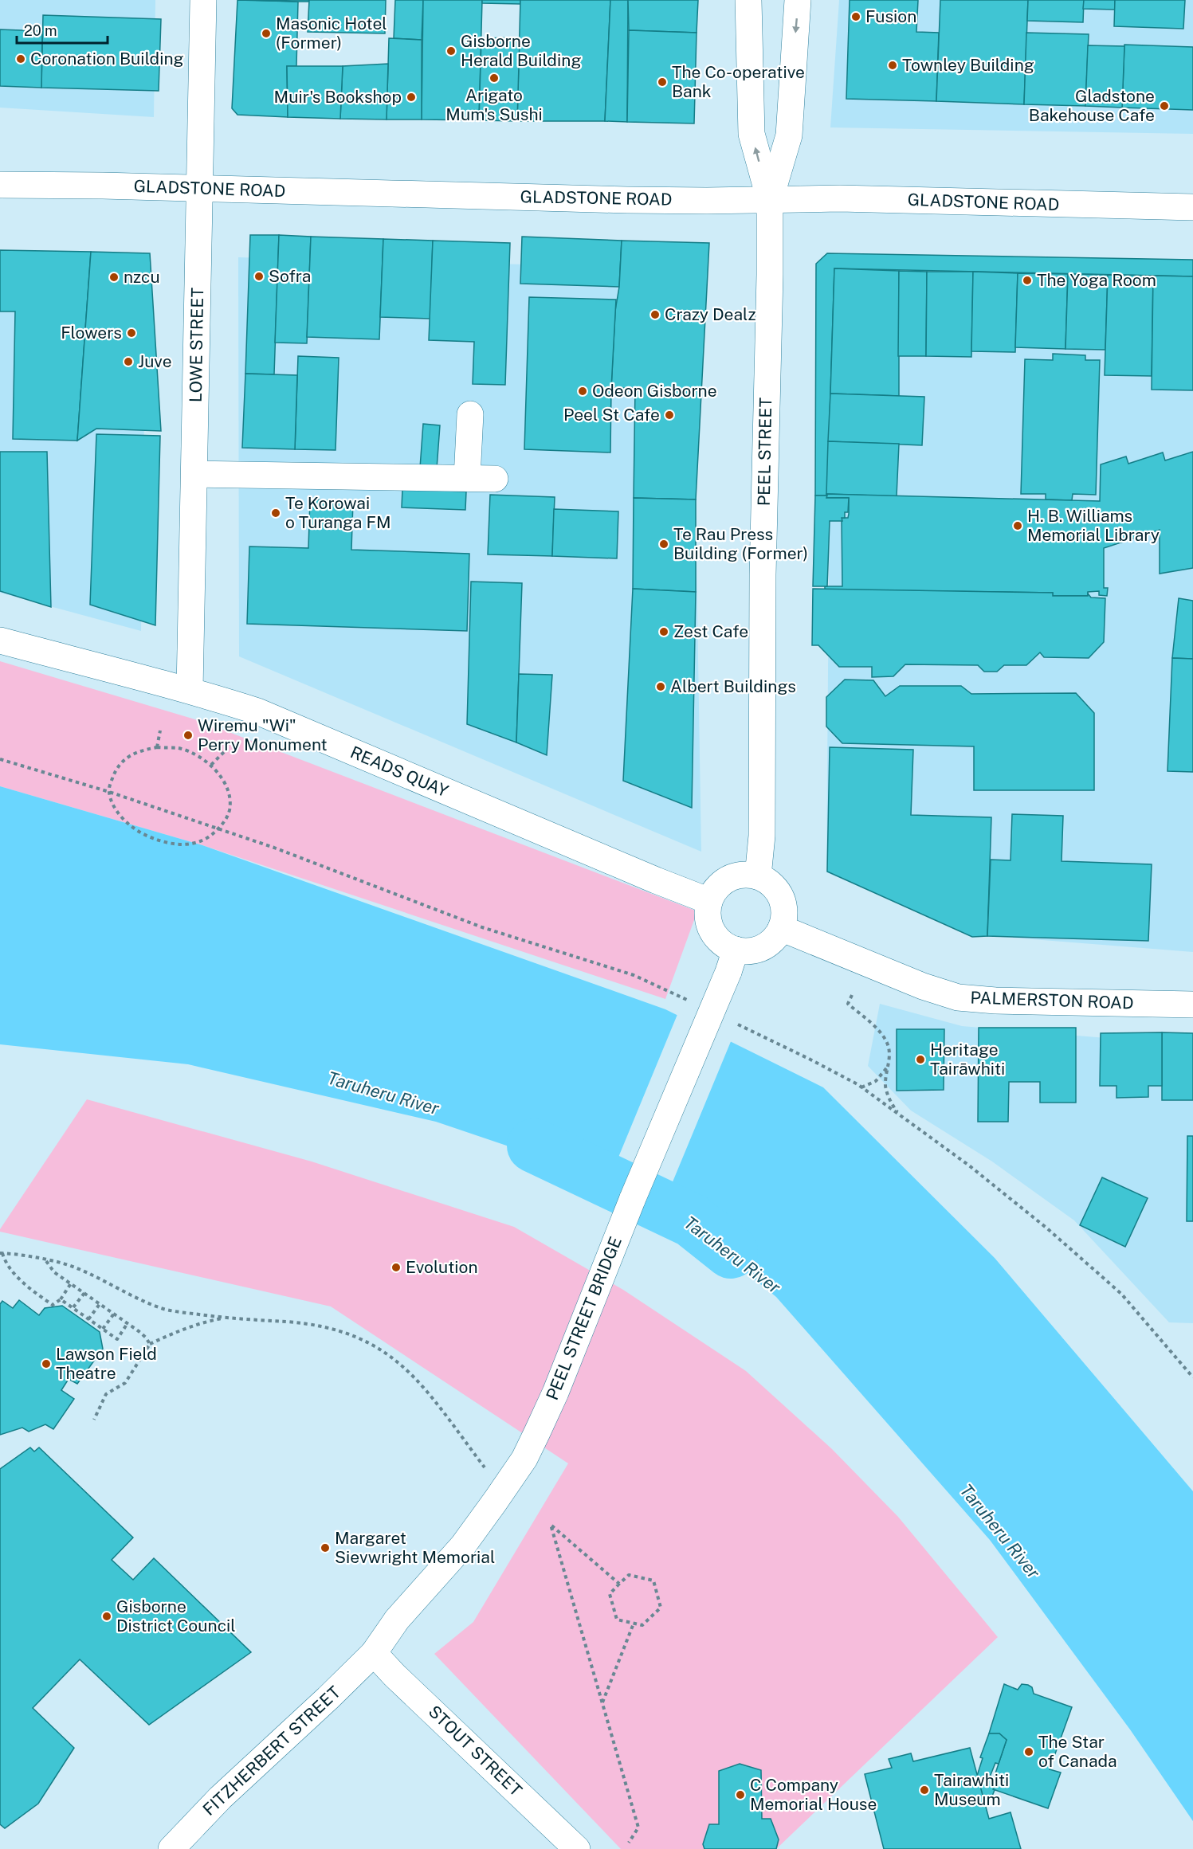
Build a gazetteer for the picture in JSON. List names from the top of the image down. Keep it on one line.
{"streets":{"street":["GLADSTONE ROAD","LOWE STREET","PEEL STREET","READS QUAY","PALMERSTON ROAD","PEEL STREET BRIDGE","FITZHERBERT STREET","STOUT STREET"]},"crossings":[["GLADSTONE ROAD","LOWE STREET"],["GLADSTONE ROAD","PEEL STREET"],["LOWE STREET","READS QUAY"],["PEEL STREET","READS QUAY"],["PEEL STREET","PALMERSTON ROAD"],["PEEL STREET","PEEL STREET BRIDGE"],["READS QUAY","PALMERSTON ROAD"],["READS QUAY","PEEL STREET BRIDGE"],["PALMERSTON ROAD","PEEL STREET BRIDGE"],["PEEL STREET BRIDGE","FITZHERBERT STREET"],["PEEL STREET BRIDGE","STOUT STREET"],["FITZHERBERT STREET","STOUT STREET"]],"water":["Taruheru River"],"places":["Fusion","Masonic Hotel (Former)","Gisborne Herald Building","Coronation Building","Townley Building","Arigato Mum's Sushi","The Co-operative Bank","Muir's Bookshop","Gladstone Bakehouse Cafe","Sofra","nzcu","The Yoga Room","Crazy Dealz","Flowers","Juve","Odeon Gisborne","Peel St Cafe","Te Korowai o Turanga FM","H. B. Williams Memorial Library","Te Rau Press Building (Former)","Zest Cafe","Albert Buildings","Wiremu \"Wi\" Perry Monument","Heritage Tairāwhiti","Evolution","Lawson Field Theatre","Margaret Sievwright Memorial","Gisborne District Council","The Star of Canada","Tairawhiti Museum","C Company Memorial House"],"scale_bar":"20 m"}
